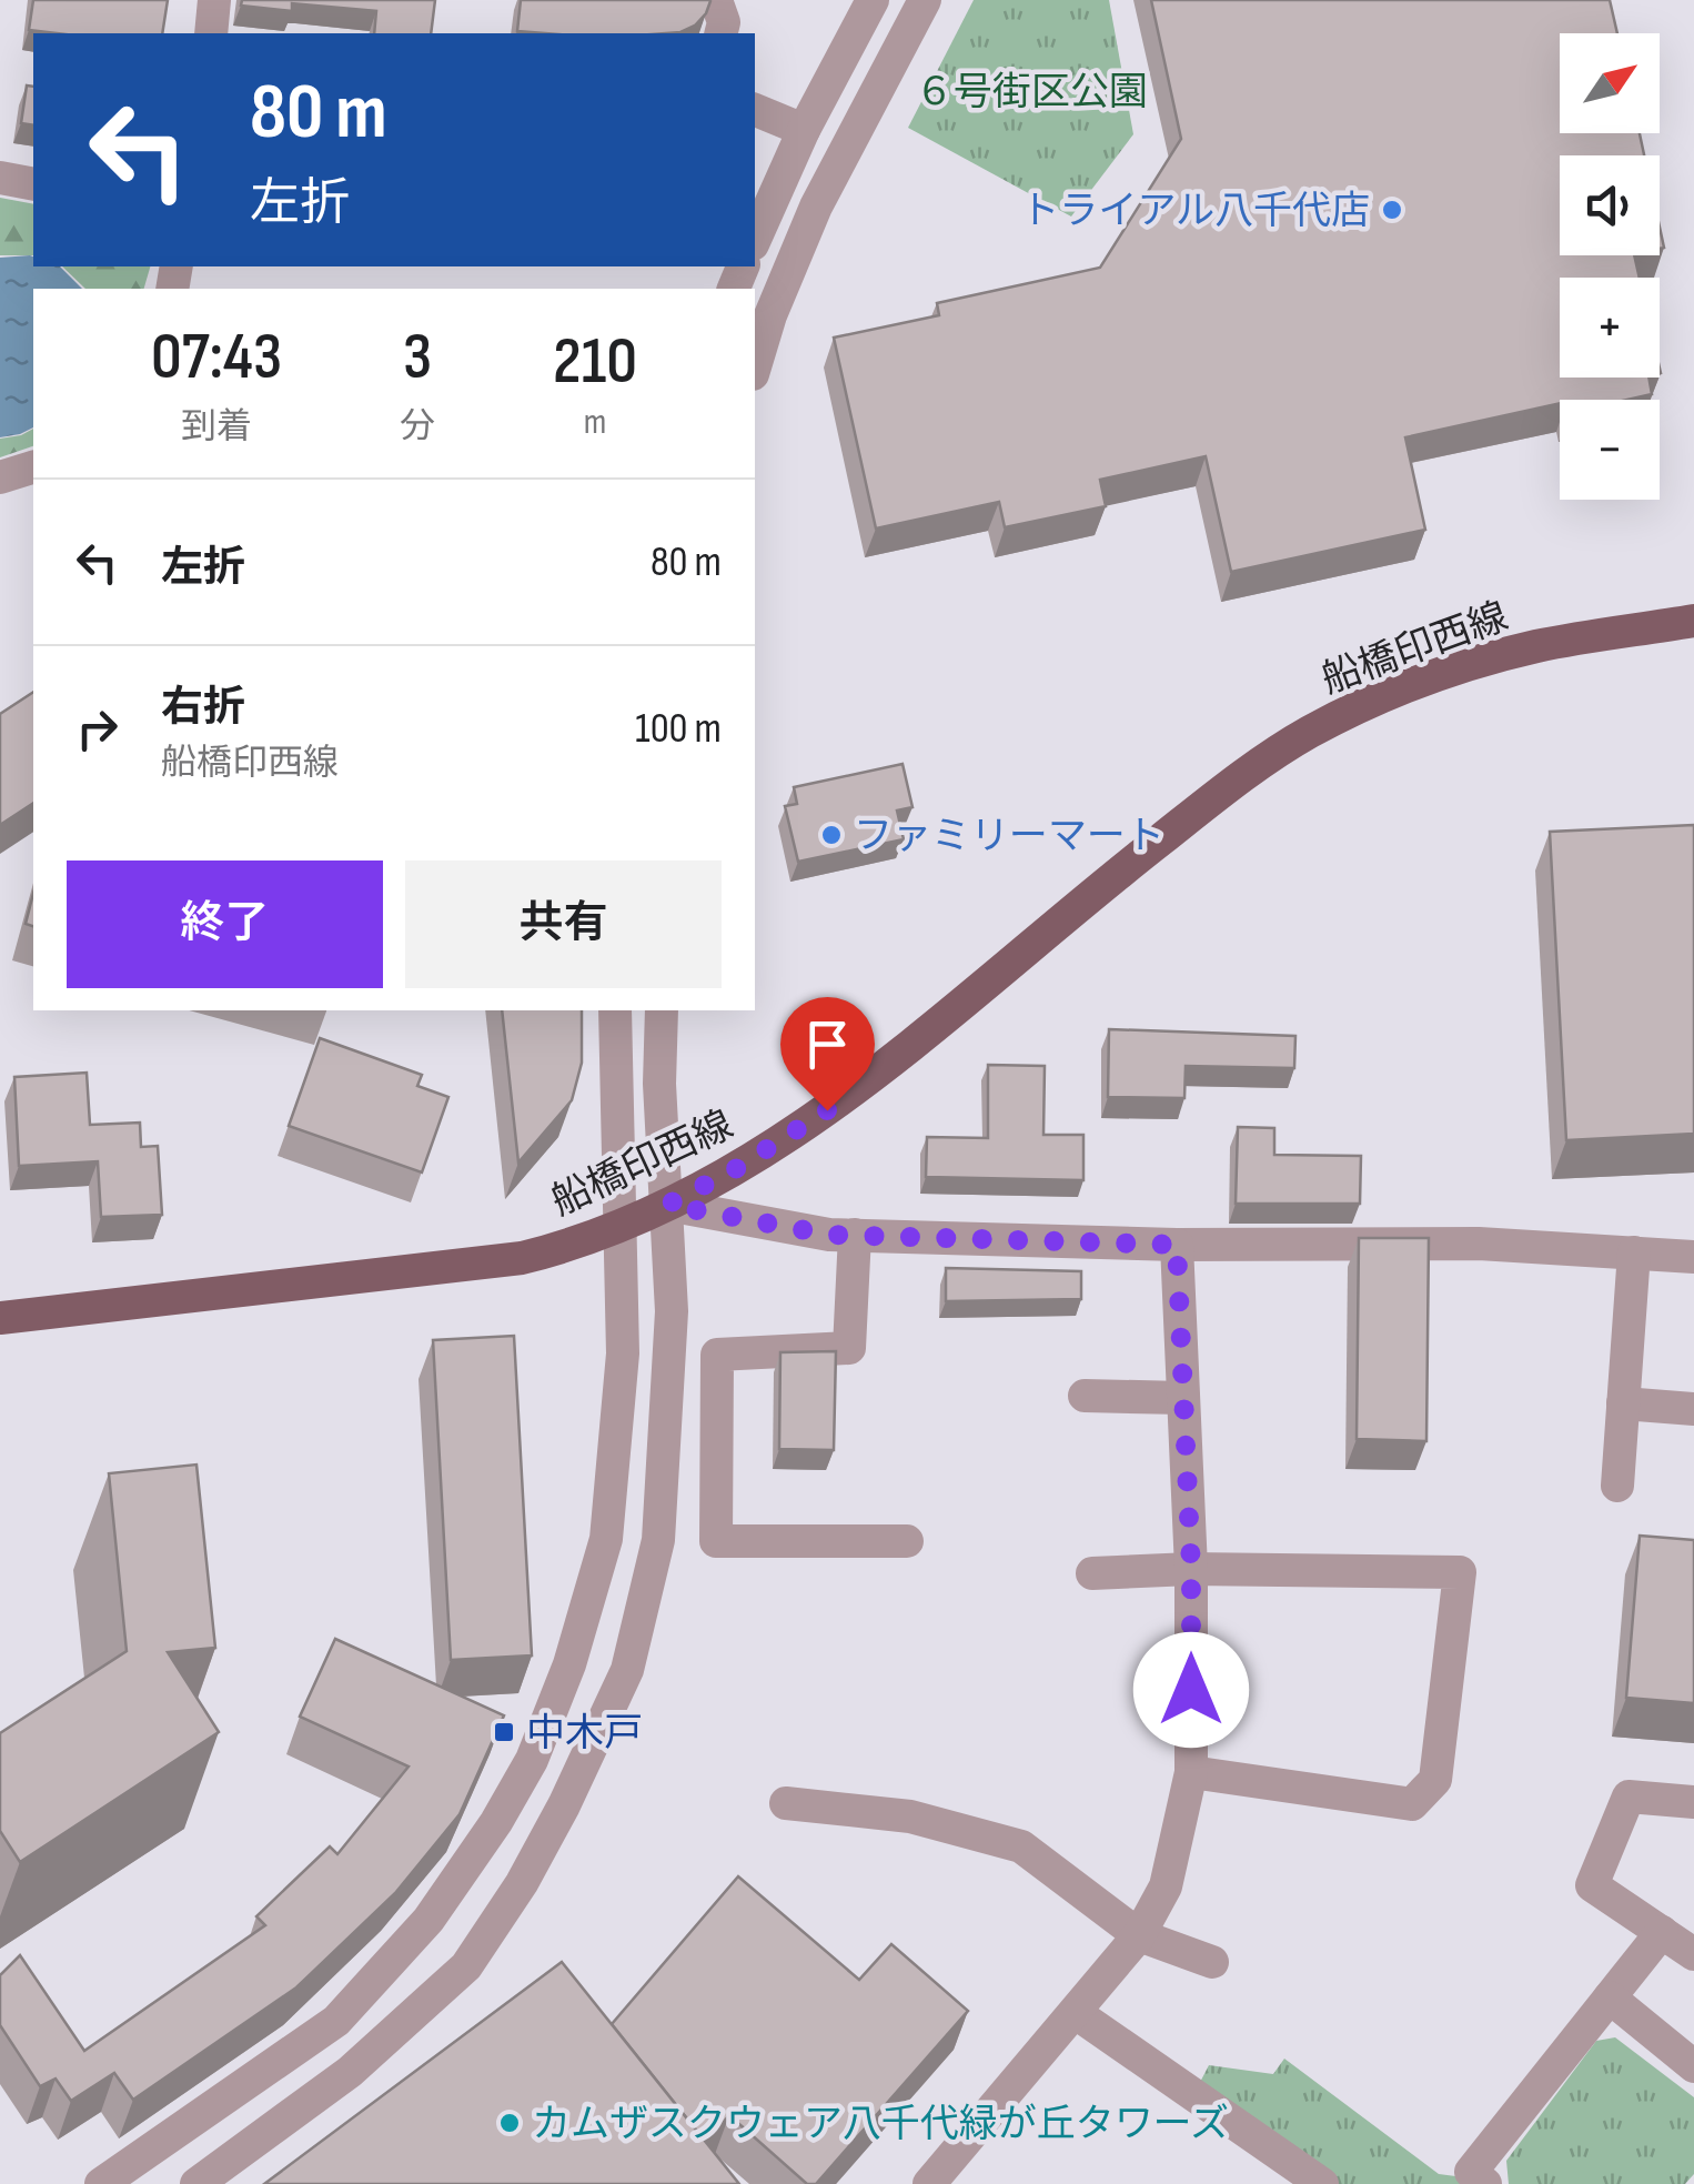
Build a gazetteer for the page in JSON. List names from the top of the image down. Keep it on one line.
{"streets":{"main road":["船橋印西線"]},"parks":["６号街区公園"],"places":{"other":["トライアル八千代店","ファミリーマート","カムザスクウェア八千代緑が丘タワーズ"],"transit":["中木戸"]},"north":"top right","page":{"map_buttons":["+","−"],"turn":["80 m","左折"],"eta":["07:43","到着","3","分","210","m"],"list":[{"name":"左折","value":"80 m"},{"name":"右折","note":"船橋印西線","value":"100 m"}],"buttons":["終了","共有"]}}
